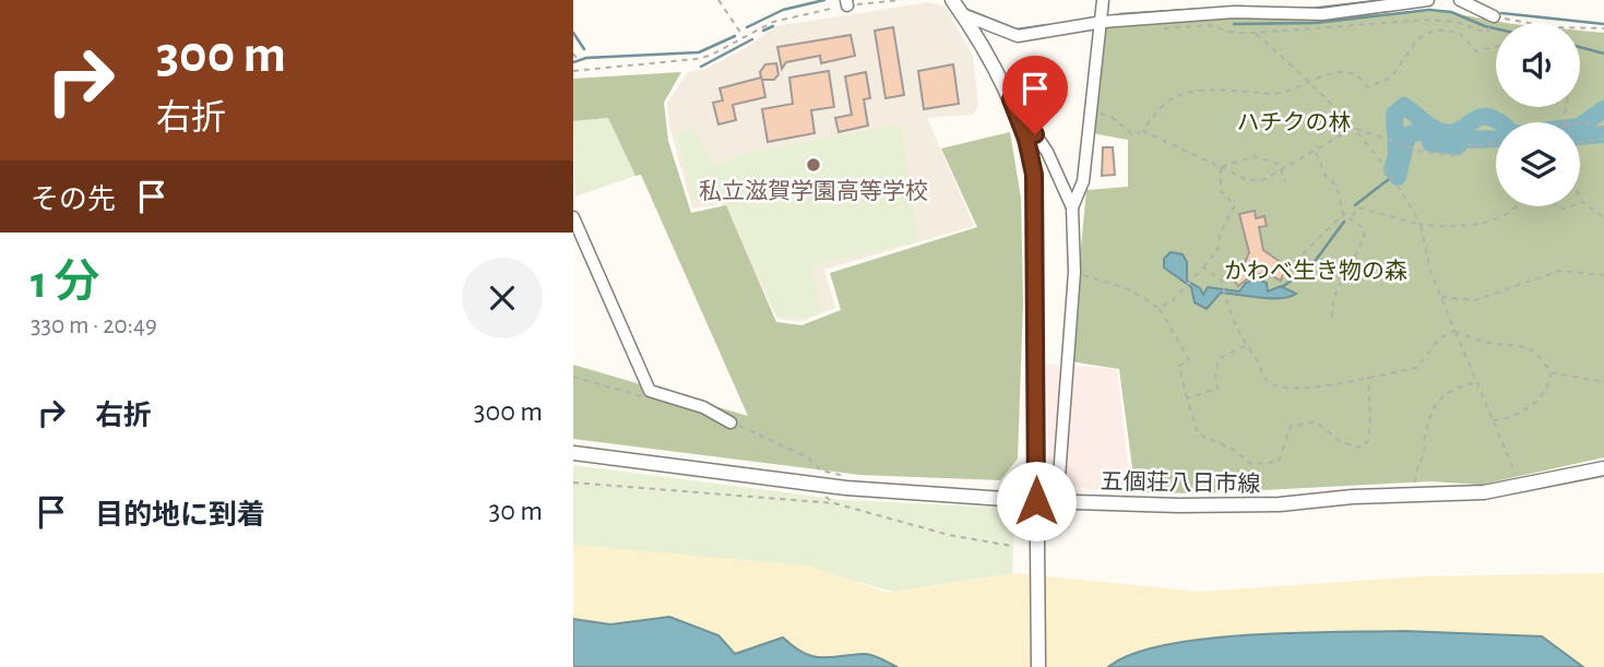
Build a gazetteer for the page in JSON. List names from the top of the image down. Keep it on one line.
{"streets":{"main road":["五個荘八日市線"]},"parks":["ハチクの林","かわべ生き物の森"],"places":["私立滋賀学園高等学校"],"page":{"turn":["300 m","右折"],"then":"その先","heading":["1 分","330 m · 20:49"],"list":[{"name":"右折","value":"300 m"},{"name":"目的地に到着","value":"30 m"}]}}
